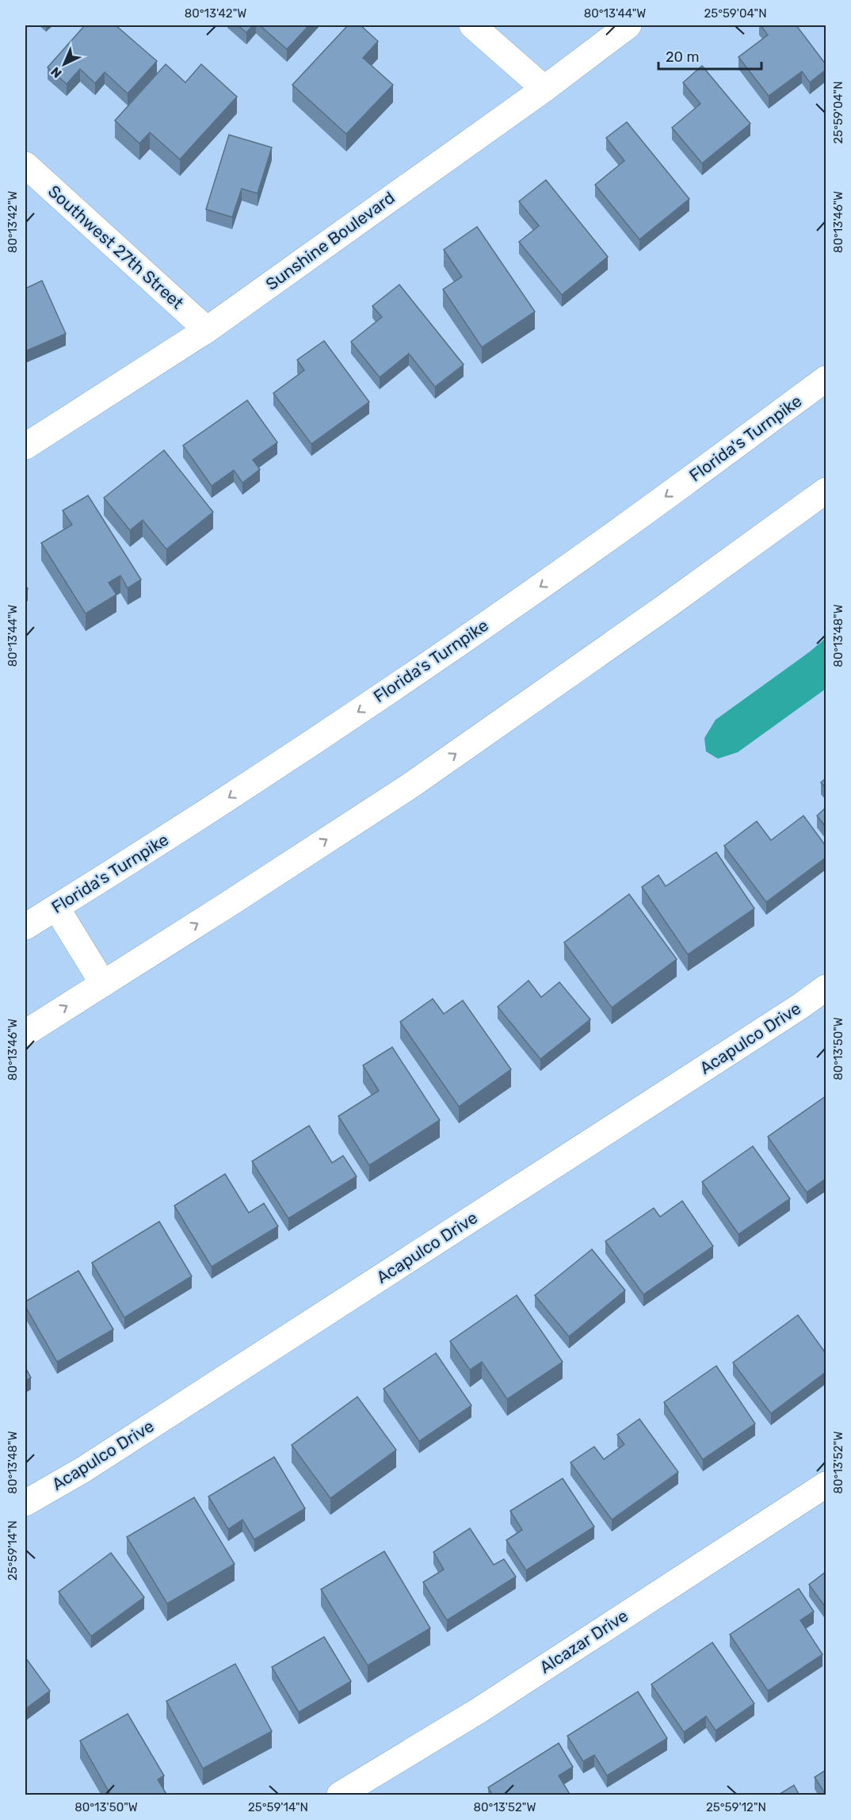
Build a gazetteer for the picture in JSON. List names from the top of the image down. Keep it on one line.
{"streets":{"main road":["Sunshine Boulevard","Southwest 27th Street","Florida's Turnpike","Acapulco Drive","Alcazar Drive"]},"crossings":[["Sunshine Boulevard","Southwest 27th Street"]],"scale_bar":"20 m","north":"bottom left","coordinates":["80°13'42\"W","80°13'44\"W","25°59'04\"N","80°13'46\"W","80°13'48\"W","80°13'50\"W","80°13'52\"W","25°59'14\"N","25°59'12\"N"]}
